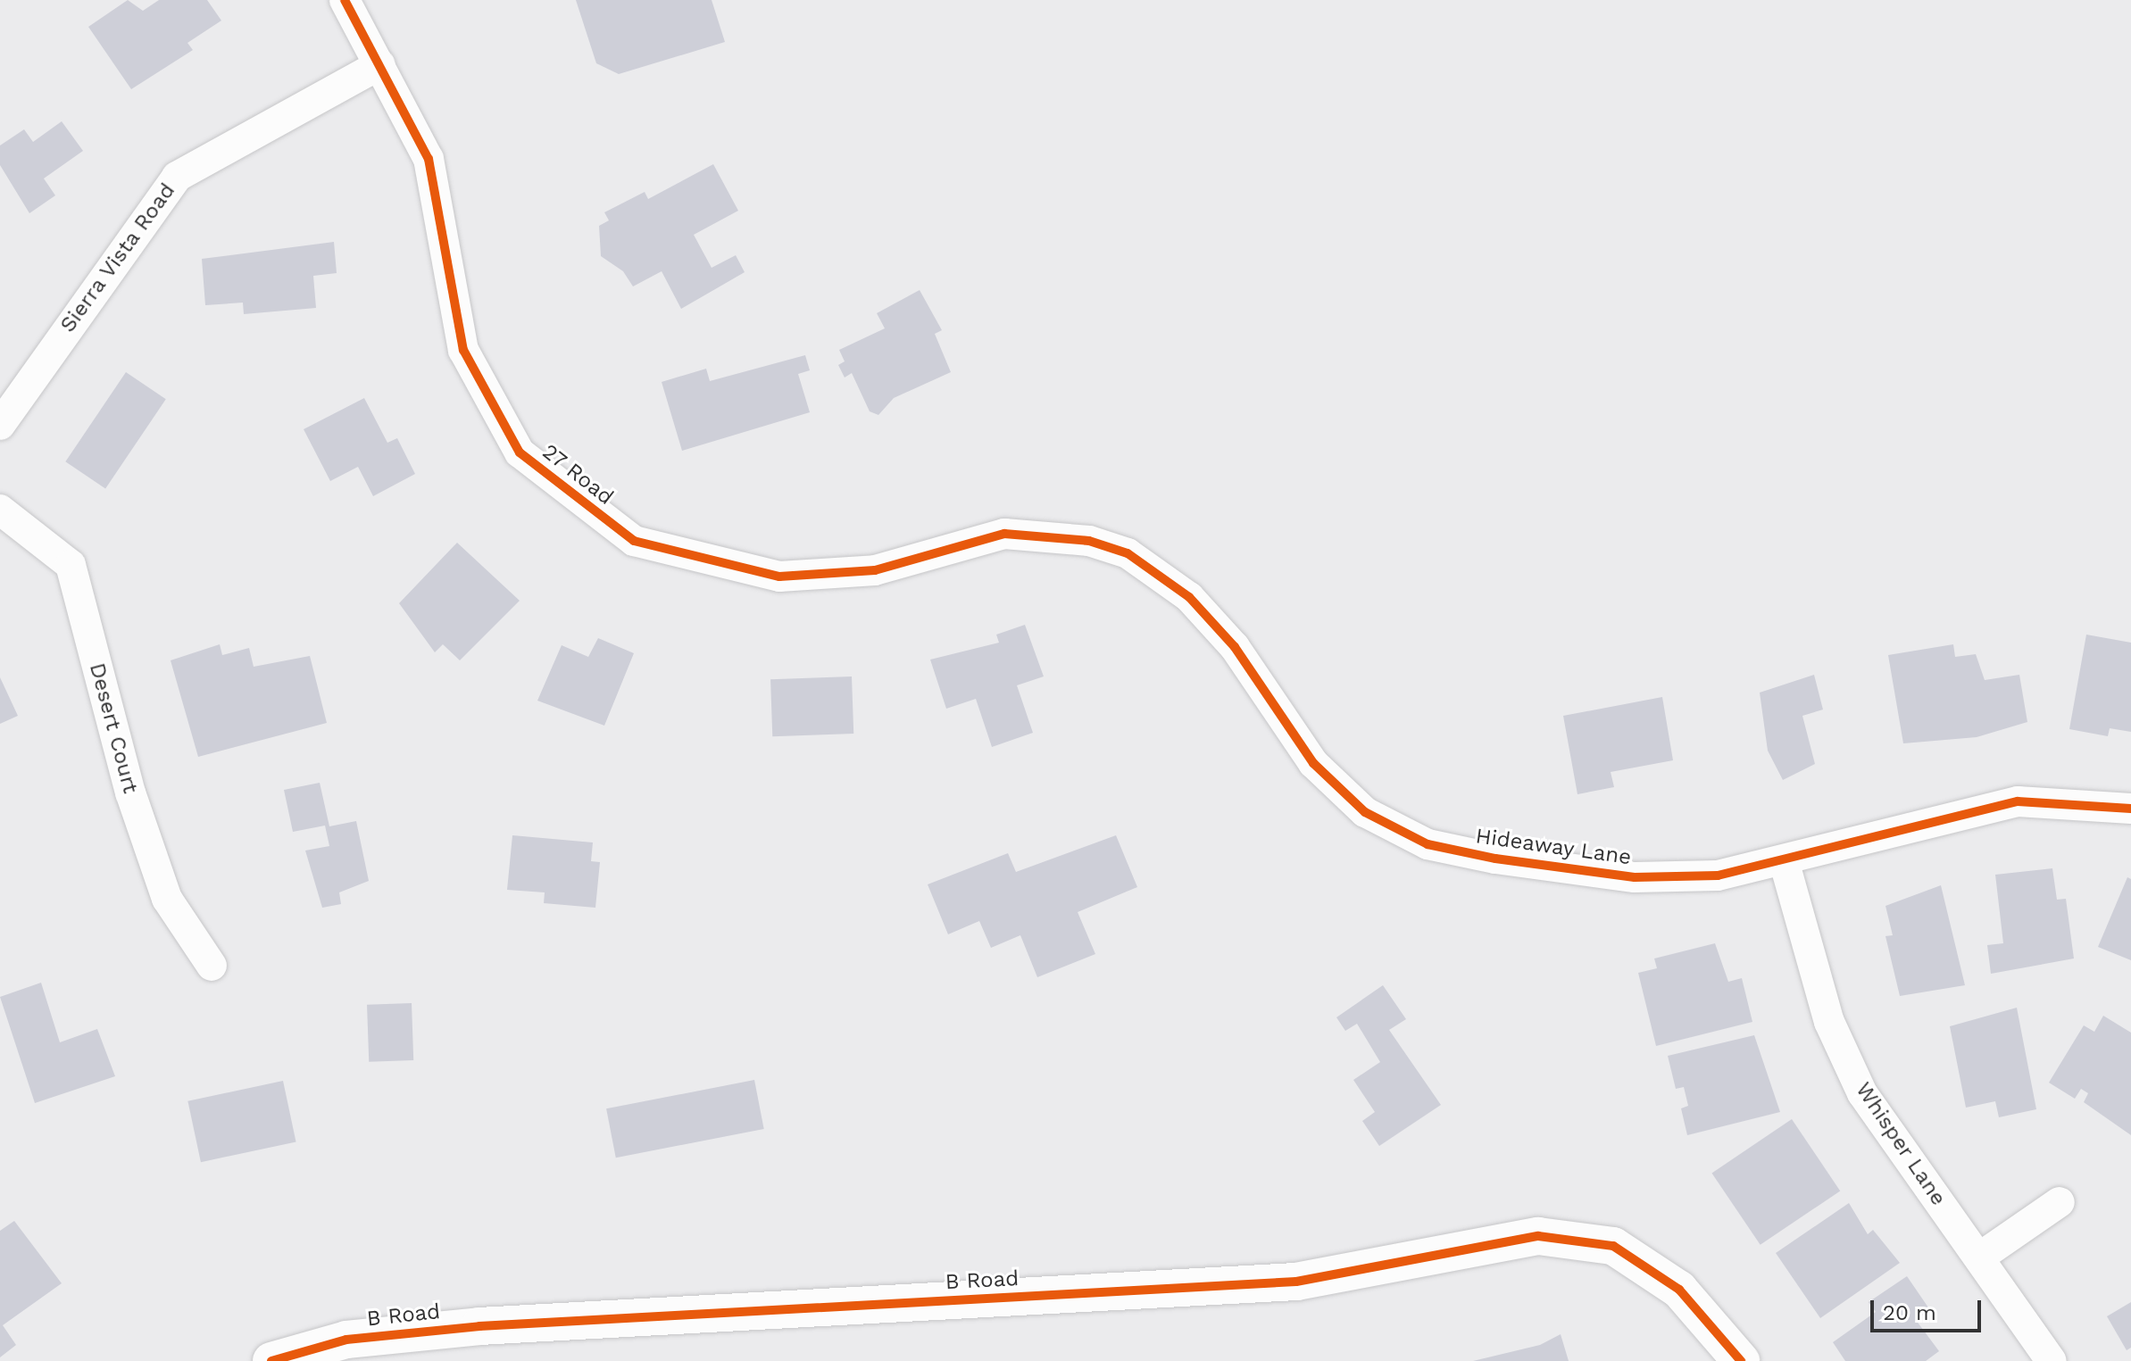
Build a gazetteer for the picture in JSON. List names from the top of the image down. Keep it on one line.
{"streets":{"street":["Sierra Vista Road","27 Road","Desert Court","Hideaway Lane","Whisper Lane","B Road"]},"crossings":[["Sierra Vista Road","27 Road"],["27 Road","Hideaway Lane"],["Hideaway Lane","Whisper Lane"]],"scale_bar":"20 m"}
